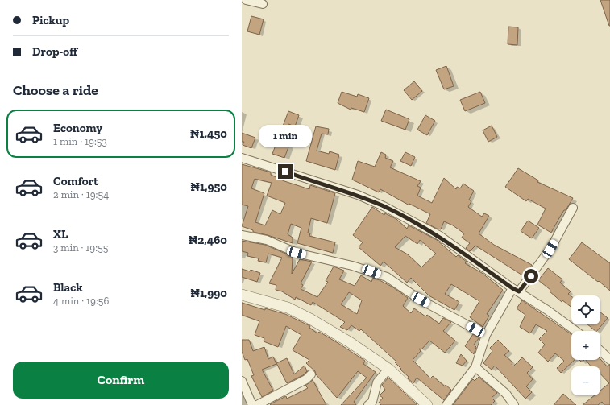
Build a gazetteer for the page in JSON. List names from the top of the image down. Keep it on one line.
{"page":{"banner":["Pickup","Drop-off"],"heading":"Choose a ride","list":[{"name":"Economy","note":"1 min · 19:53","value":"₦1,450"},{"name":"Comfort","note":"2 min · 19:54","value":"₦1,950"},{"name":"XL","note":"3 min · 19:55","value":"₦2,460"},{"name":"Black","note":"4 min · 19:56","value":"₦1,990"}],"bubble":"1 min","map_buttons":["+","−"],"buttons":"Confirm"}}
